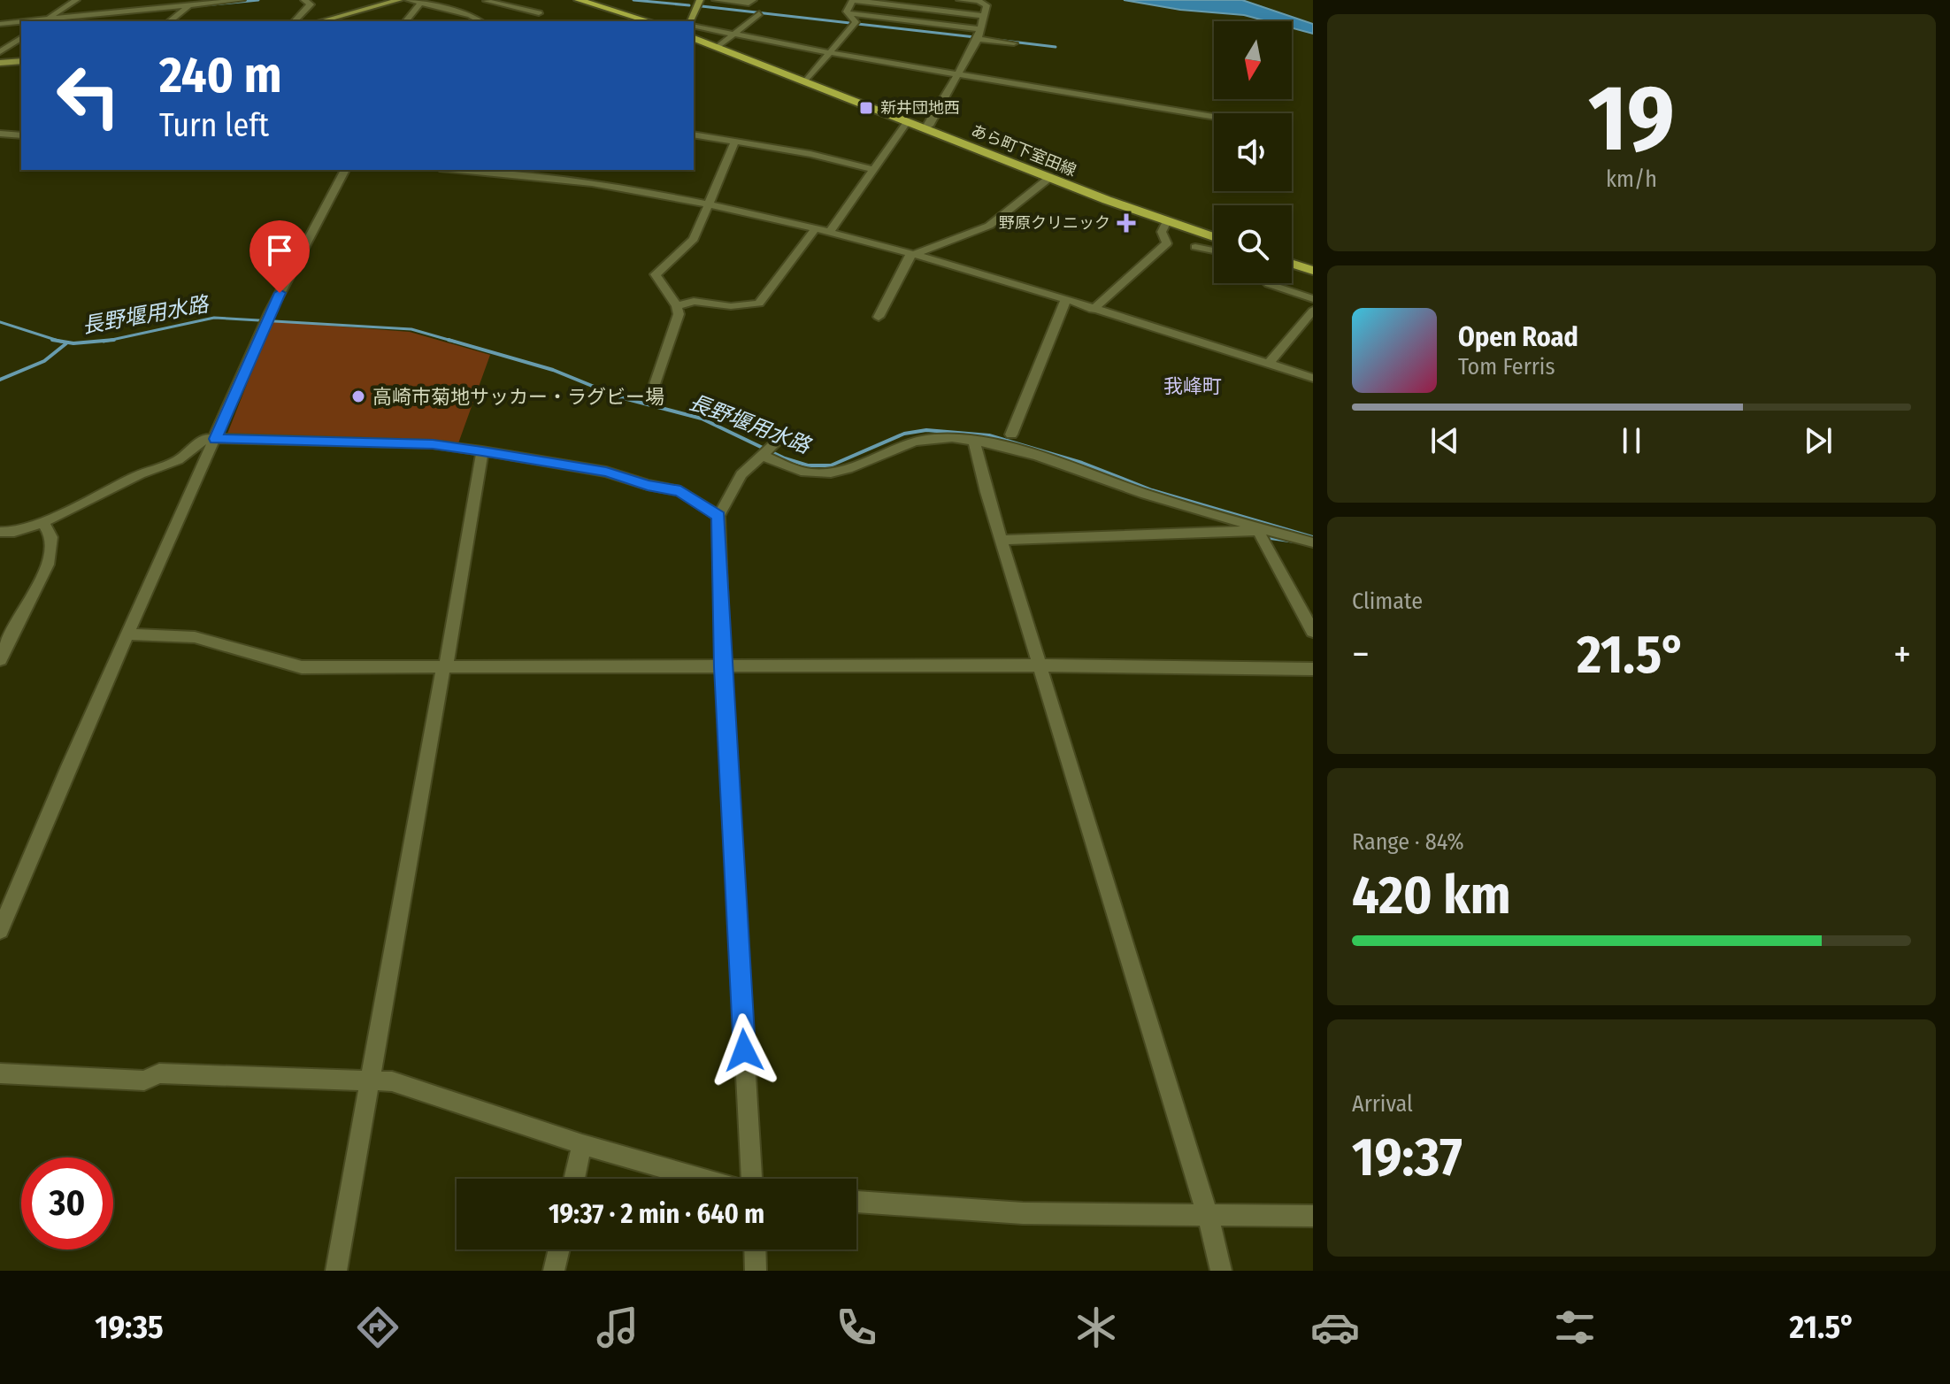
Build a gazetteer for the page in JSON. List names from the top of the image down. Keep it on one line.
{"streets":{"main road":["あら町下室田線"]},"districts":["我峰町"],"water":["長野堰用水路"],"places":{"transit":["新井団地西"],"health":["野原クリニック"],"other":["高崎市菊地サッカー・ラグビー場"]},"north":"bottom","page":{"tile":[["19","km/h"],"Climate",["Range · 84%","420 km"],["Arrival","19:37"]],"turn":["240 m","Turn left"],"song":["Open Road","Tom Ferris"],"heat":["−","21.5°","+"],"limit":"30","trip":"19:37 · 2 min · 640 m","tabs":["19:35","21.5°"]}}
